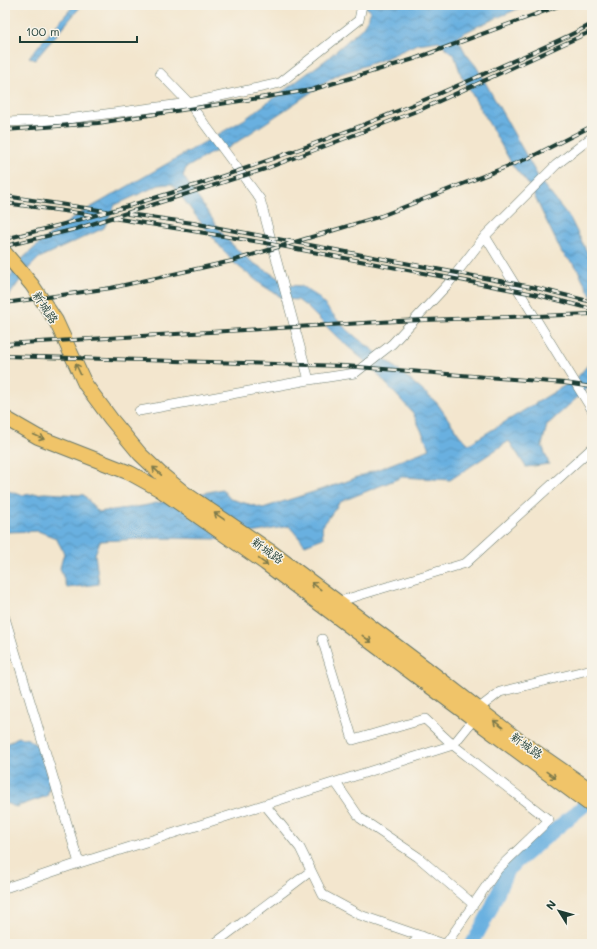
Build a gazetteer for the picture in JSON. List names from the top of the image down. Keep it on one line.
{"streets":{"main road":["新城路"]},"scale_bar":"100 m","north":"top left"}
